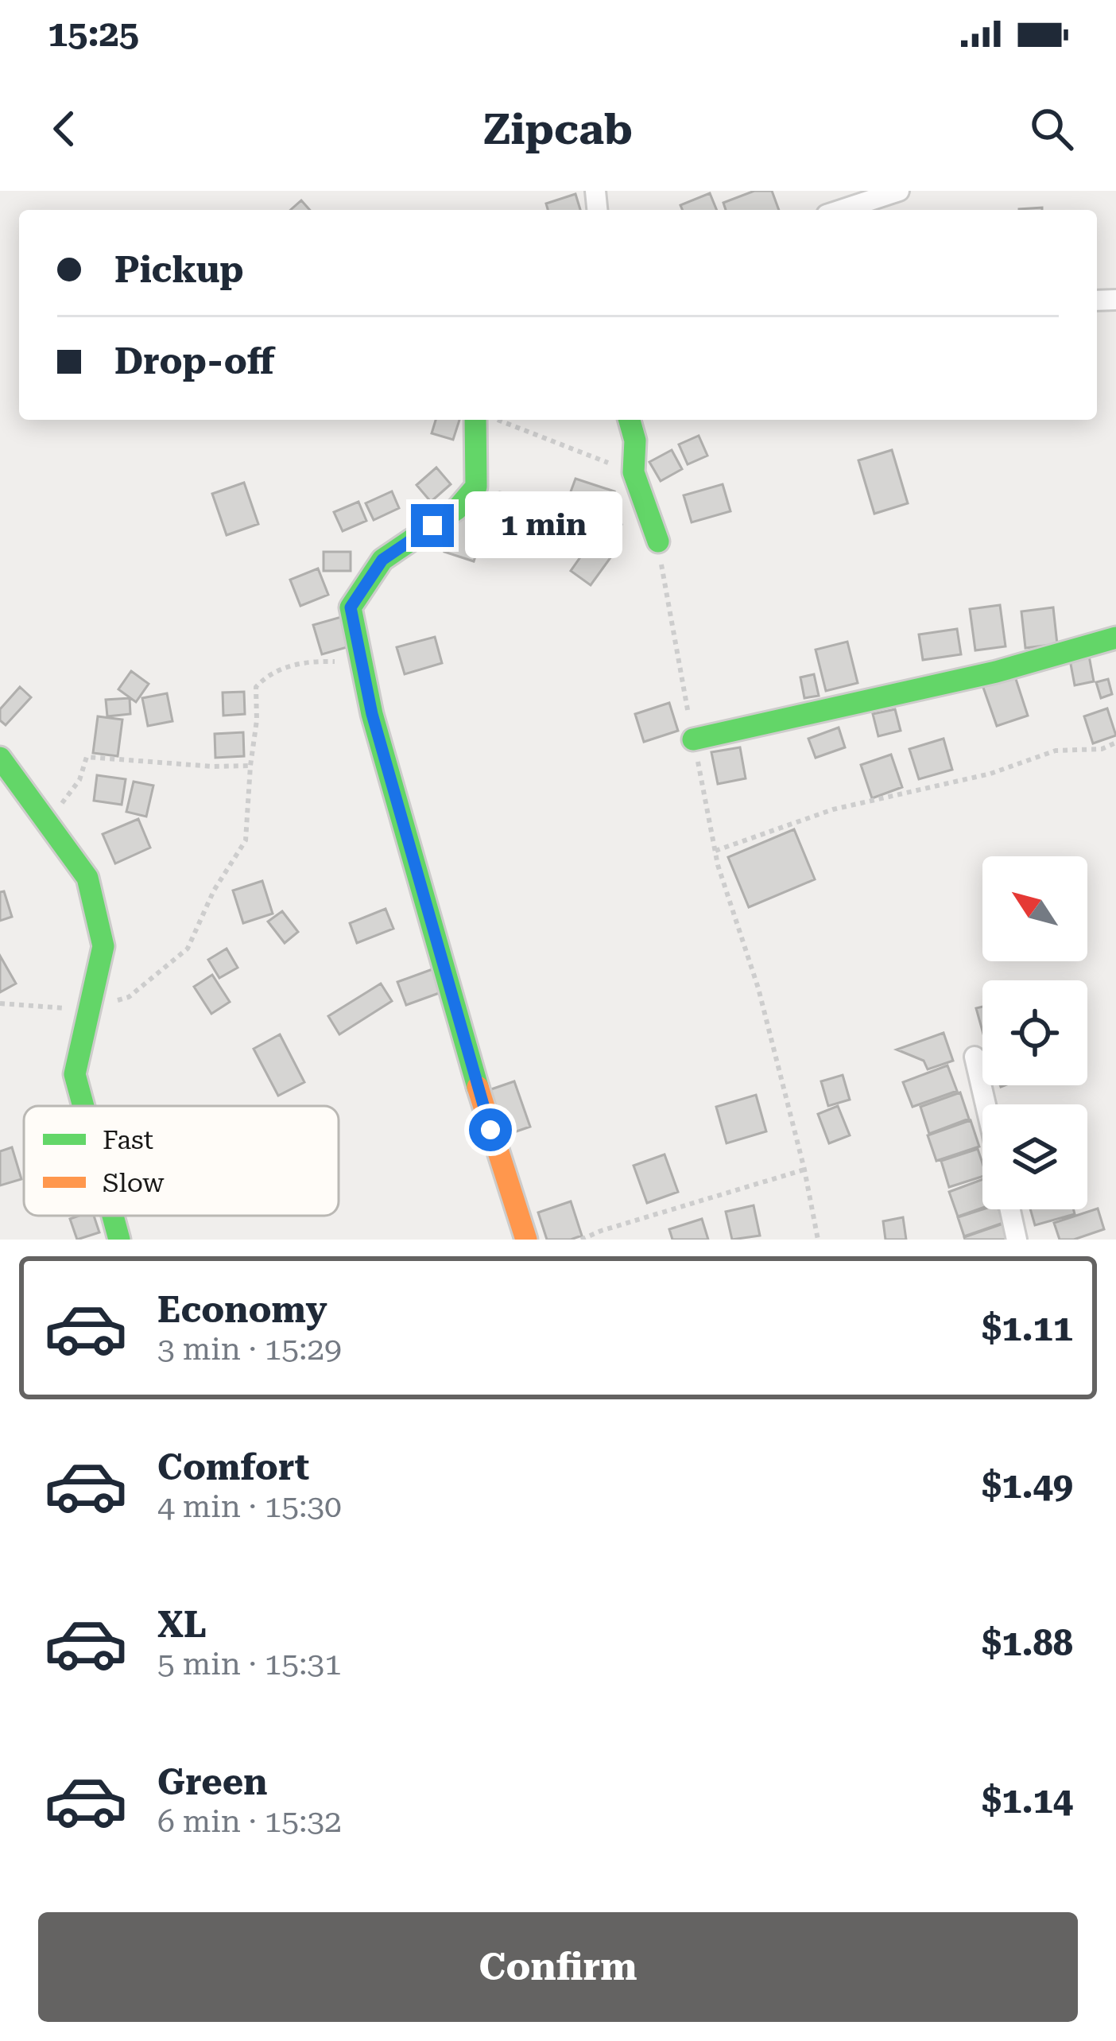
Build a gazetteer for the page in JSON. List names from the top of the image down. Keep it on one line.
{"legend":["Fast","Slow"],"north":"top left","page":{"status":"15:25","header":"Zipcab","banner":["Pickup","Drop-off"],"bubble":"1 min","list":[{"name":"Economy","note":"3 min · 15:29","value":"$1.11"},{"name":"Comfort","note":"4 min · 15:30","value":"$1.49"},{"name":"XL","note":"5 min · 15:31","value":"$1.88"},{"name":"Green","note":"6 min · 15:32","value":"$1.14"}],"buttons":"Confirm"}}
